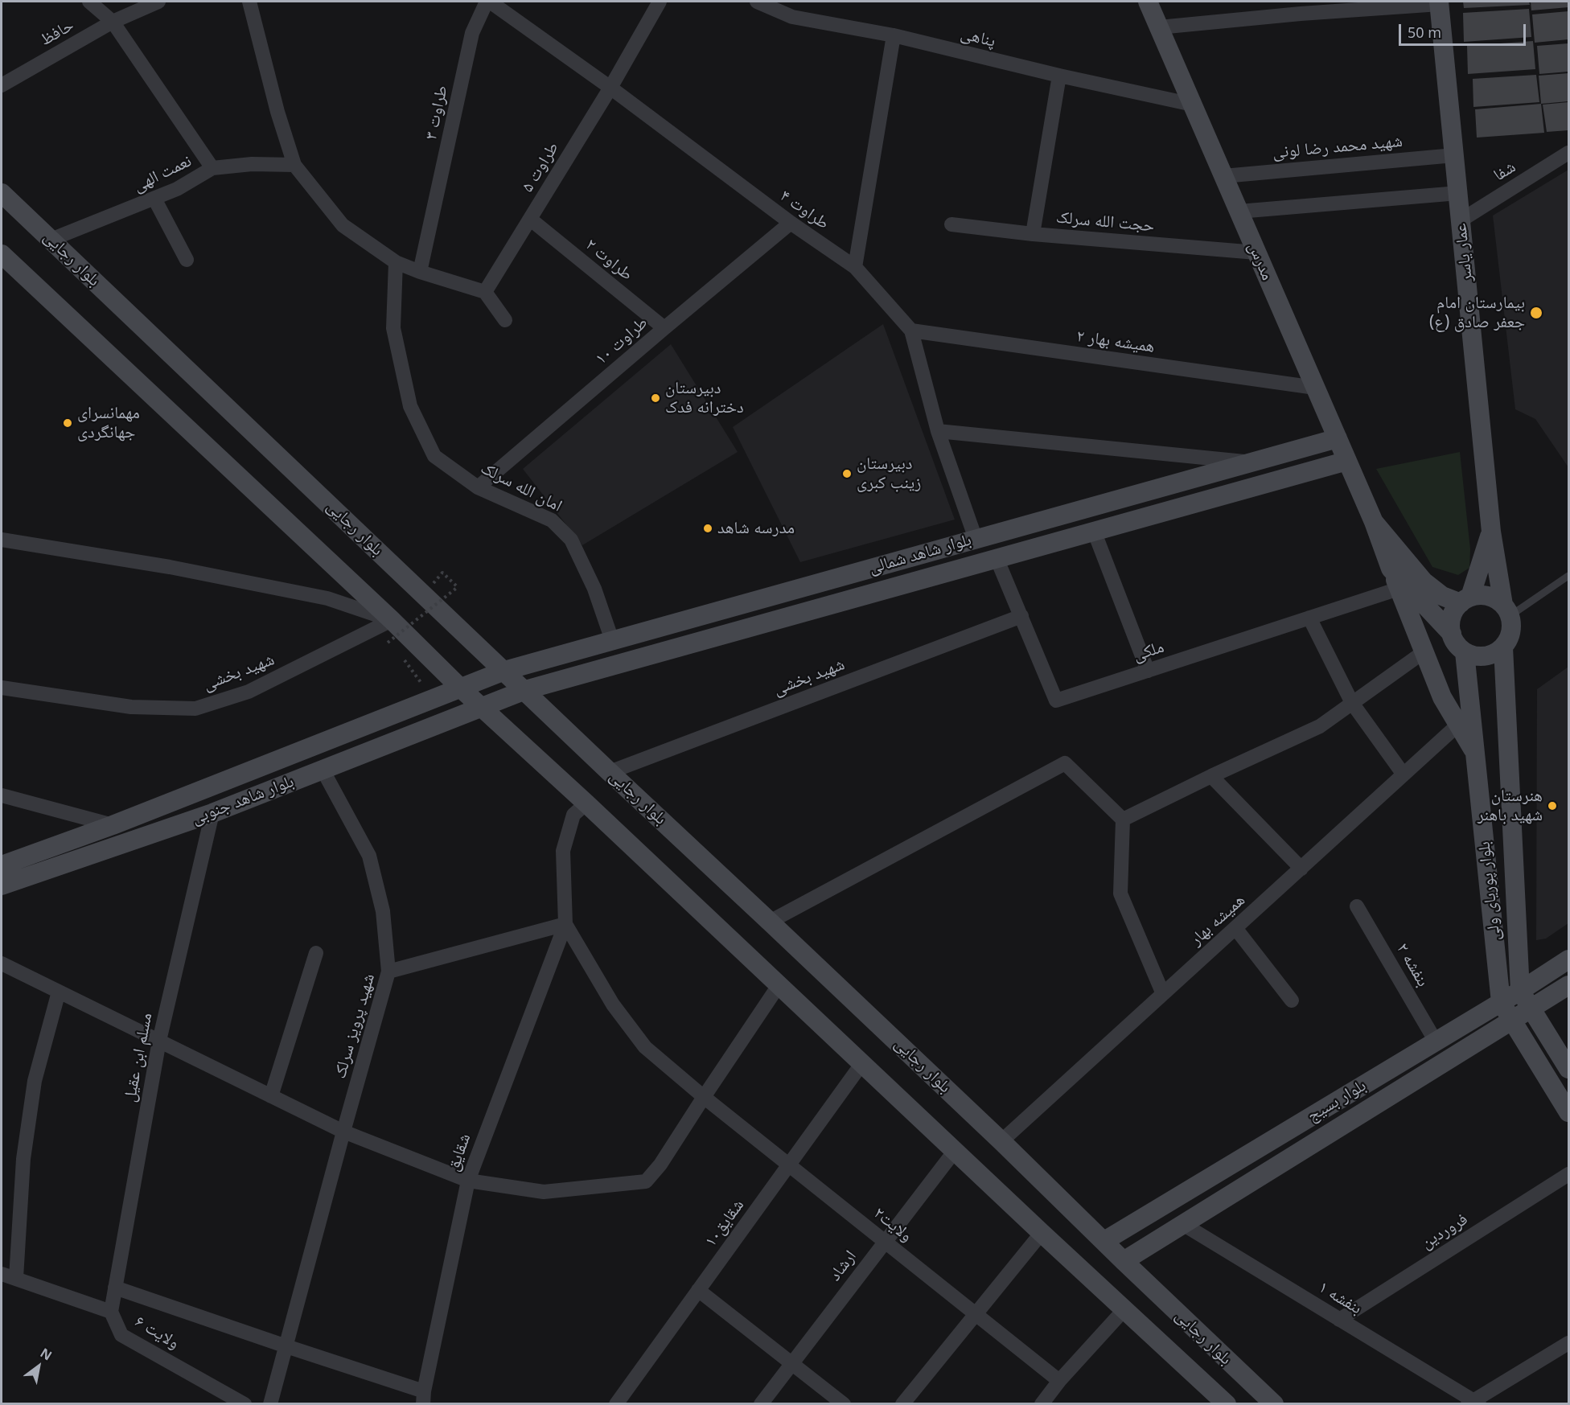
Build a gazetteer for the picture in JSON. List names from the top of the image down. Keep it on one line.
{"streets":{"main road":["عمار یاسر","بلوار رجایی","مدرس","بلوار شاهد شمالی","بلوار شاهد جنوبی","بلوار پوریای ولی","بلوار بسیج"],"street":["حافظ","پناهی","طراوت ۳","شهید محمد رضا لونی","طراوت ۵","شفا","نعمت الهی","طراوت ۴","حجت الله سرلک","طراوت ۲","طراوت ۱۰","همیشه بهار ۲","امان الله سرلک","ملکی","شهید بخشی","همیشه بهار","بنفشه ۲","شهید پرویز سرلک","مسلم ابن عقیل","شقایق","شقایق۱۰","ولایت۲","فروردین","ارشاد","بنفشه ۱","ولایت ۶"]},"crossings":[["پناهی","مدرس"],["طراوت ۳","طراوت ۴"],["شهید محمد رضا لونی","عمار یاسر"],["شهید محمد رضا لونی","مدرس"],["طراوت ۵","طراوت ۴"],["طراوت ۵","طراوت ۲"],["شفا","عمار یاسر"],["نعمت الهی","بلوار رجایی"],["طراوت ۴","طراوت ۱۰"],["طراوت ۴","همیشه بهار ۲"],["طراوت ۴","بلوار شاهد شمالی"],["حجت الله سرلک","مدرس"],["عمار یاسر","مدرس"],["عمار یاسر","بلوار پوریای ولی"],["بلوار رجایی","بلوار شاهد شمالی"],["بلوار رجایی","شهید بخشی"],["بلوار رجایی","بلوار شاهد جنوبی"],["بلوار رجایی","همیشه بهار"],["بلوار رجایی","بلوار بسیج"],["بلوار رجایی","شقایق۱۰"],["بلوار رجایی","ارشاد"],["طراوت ۲","طراوت ۱۰"],["مدرس","همیشه بهار ۲"],["مدرس","بلوار شاهد شمالی"],["مدرس","بلوار پوریای ولی"],["طراوت ۱۰","امان الله سرلک"],["امان الله سرلک","بلوار شاهد شمالی"],["بلوار شاهد شمالی","ملکی"],["بلوار شاهد شمالی","بلوار شاهد جنوبی"],["ملکی","شهید بخشی"],["بلوار شاهد جنوبی","شهید پرویز سرلک"],["بلوار شاهد جنوبی","مسلم ابن عقیل"],["بلوار پوریای ولی","بلوار بسیج"],["بنفشه ۲","بلوار بسیج"],["مسلم ابن عقیل","ولایت ۶"],["بلوار بسیج","بنفشه ۱"],["شقایق","ولایت۲"],["شقایق۱۰","ولایت۲"],["ولایت۲","ارشاد"],["فروردین","بنفشه ۱"]],"places":["بیمارستان امام جعفر صادق (ع)","دبیرستان دخترانه فدک","مهمانسرای جهانگردی","دبیرستان زینب کبری","مدرسه شاهد","هنرستان شهید باهنر"],"scale_bar":"50 m","north":"top right"}
